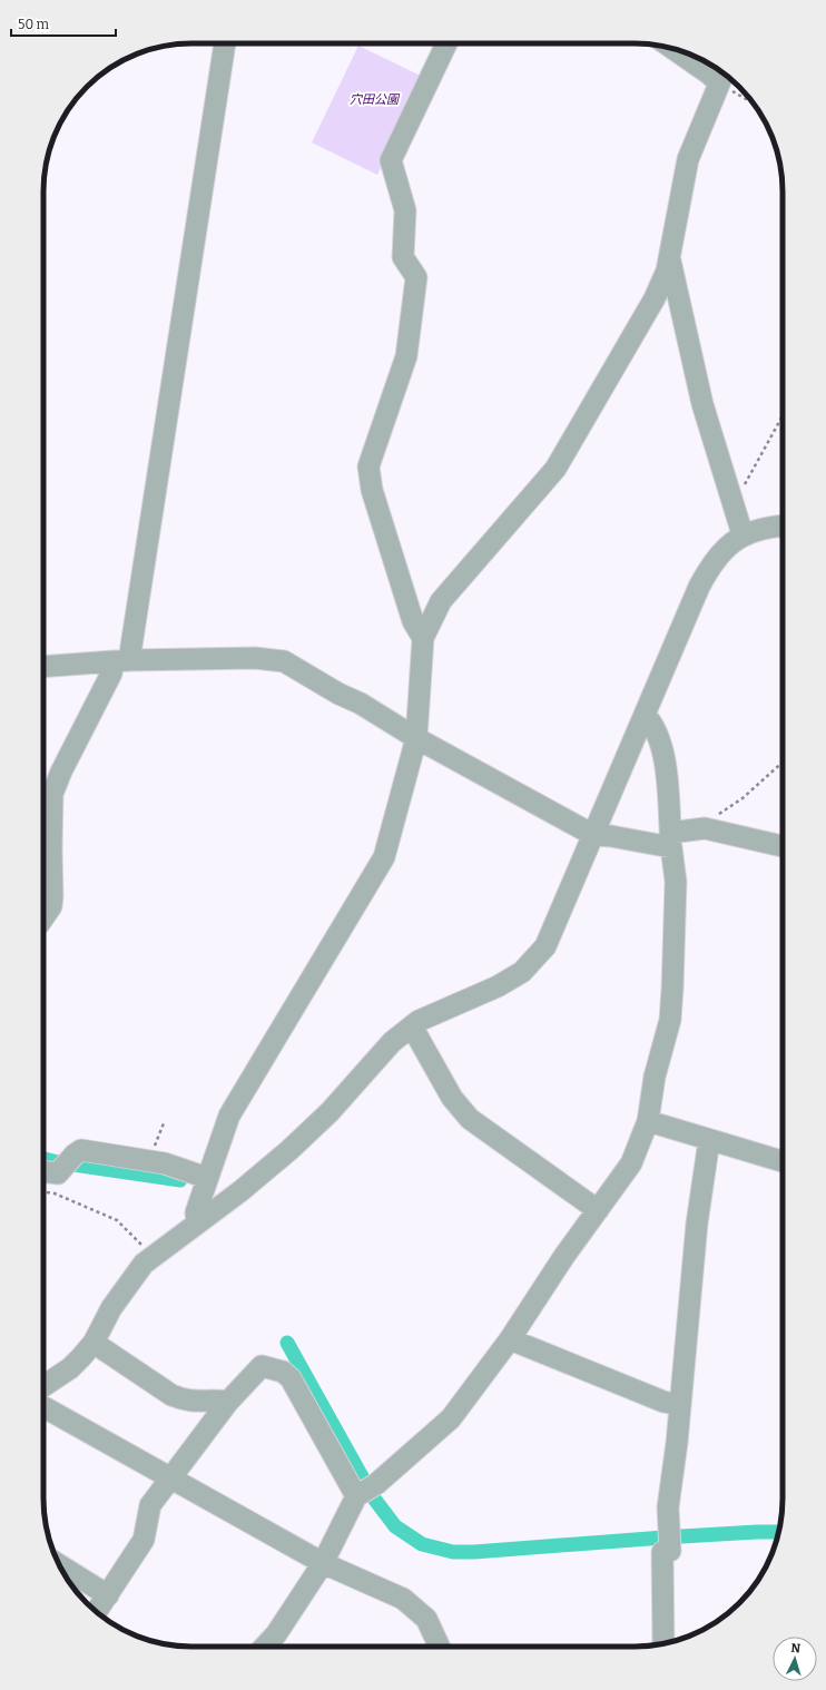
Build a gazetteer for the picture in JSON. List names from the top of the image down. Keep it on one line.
{"parks":["穴田公園"],"scale_bar":"50 m","north":"top"}
